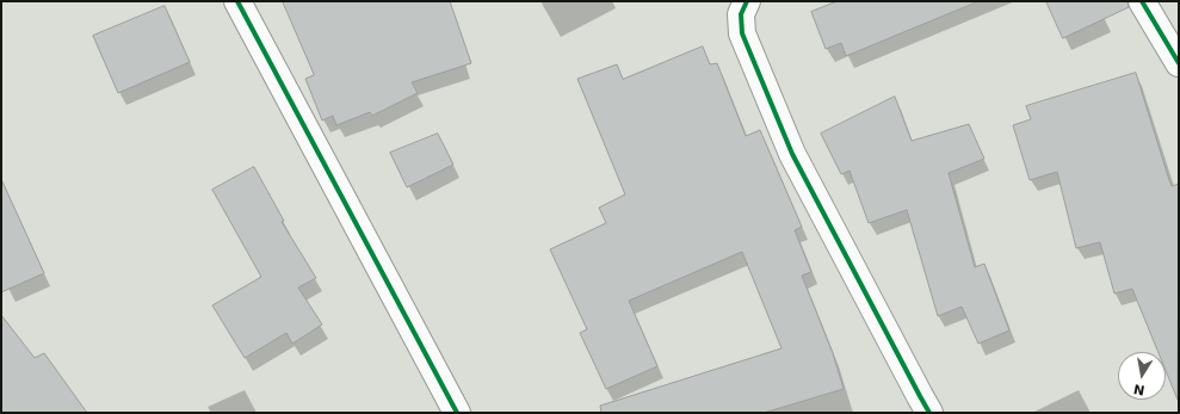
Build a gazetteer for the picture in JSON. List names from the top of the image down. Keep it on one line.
{"north":"bottom"}
